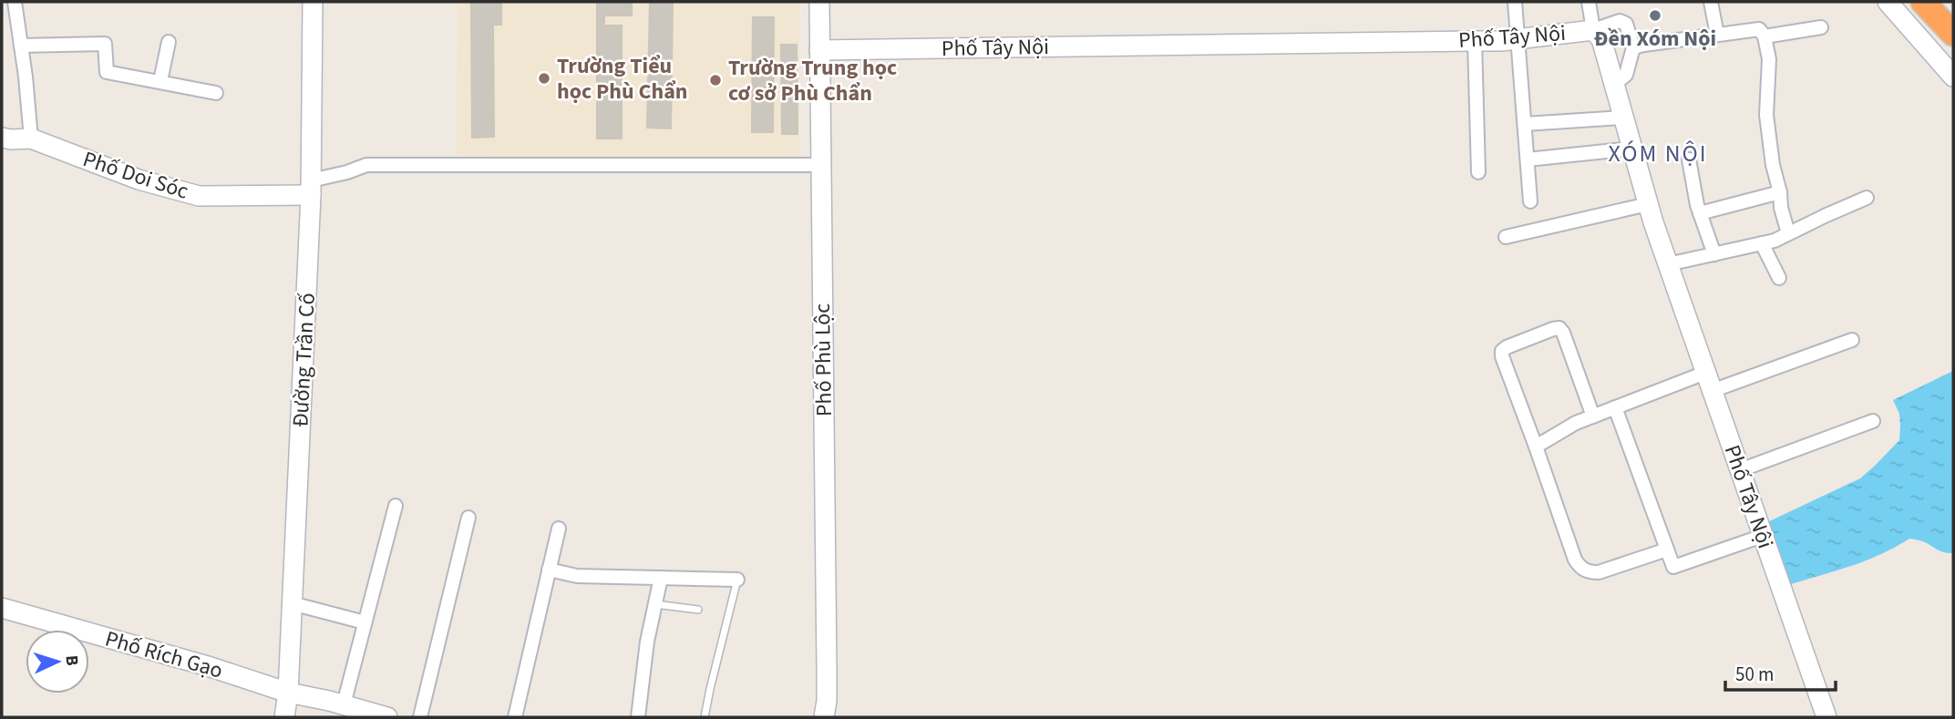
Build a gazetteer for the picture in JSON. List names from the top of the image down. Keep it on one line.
{"streets":{"street":["Phố Tây Nội","Phố Doi Sóc","Đường Trần Cố","Phố Phù Lộc","Phố Rích Gạo"]},"crossings":[["Phố Tây Nội","Phố Phù Lộc"],["Phố Doi Sóc","Đường Trần Cố"],["Đường Trần Cố","Phố Rích Gạo"]],"districts":["XÓM NỘI"],"places":["Đền Xóm Nội","Trường Tiểu học Phù Chẩn","Trường Trung học cơ sở Phù Chẩn"],"scale_bar":"50 m","north":"right"}
